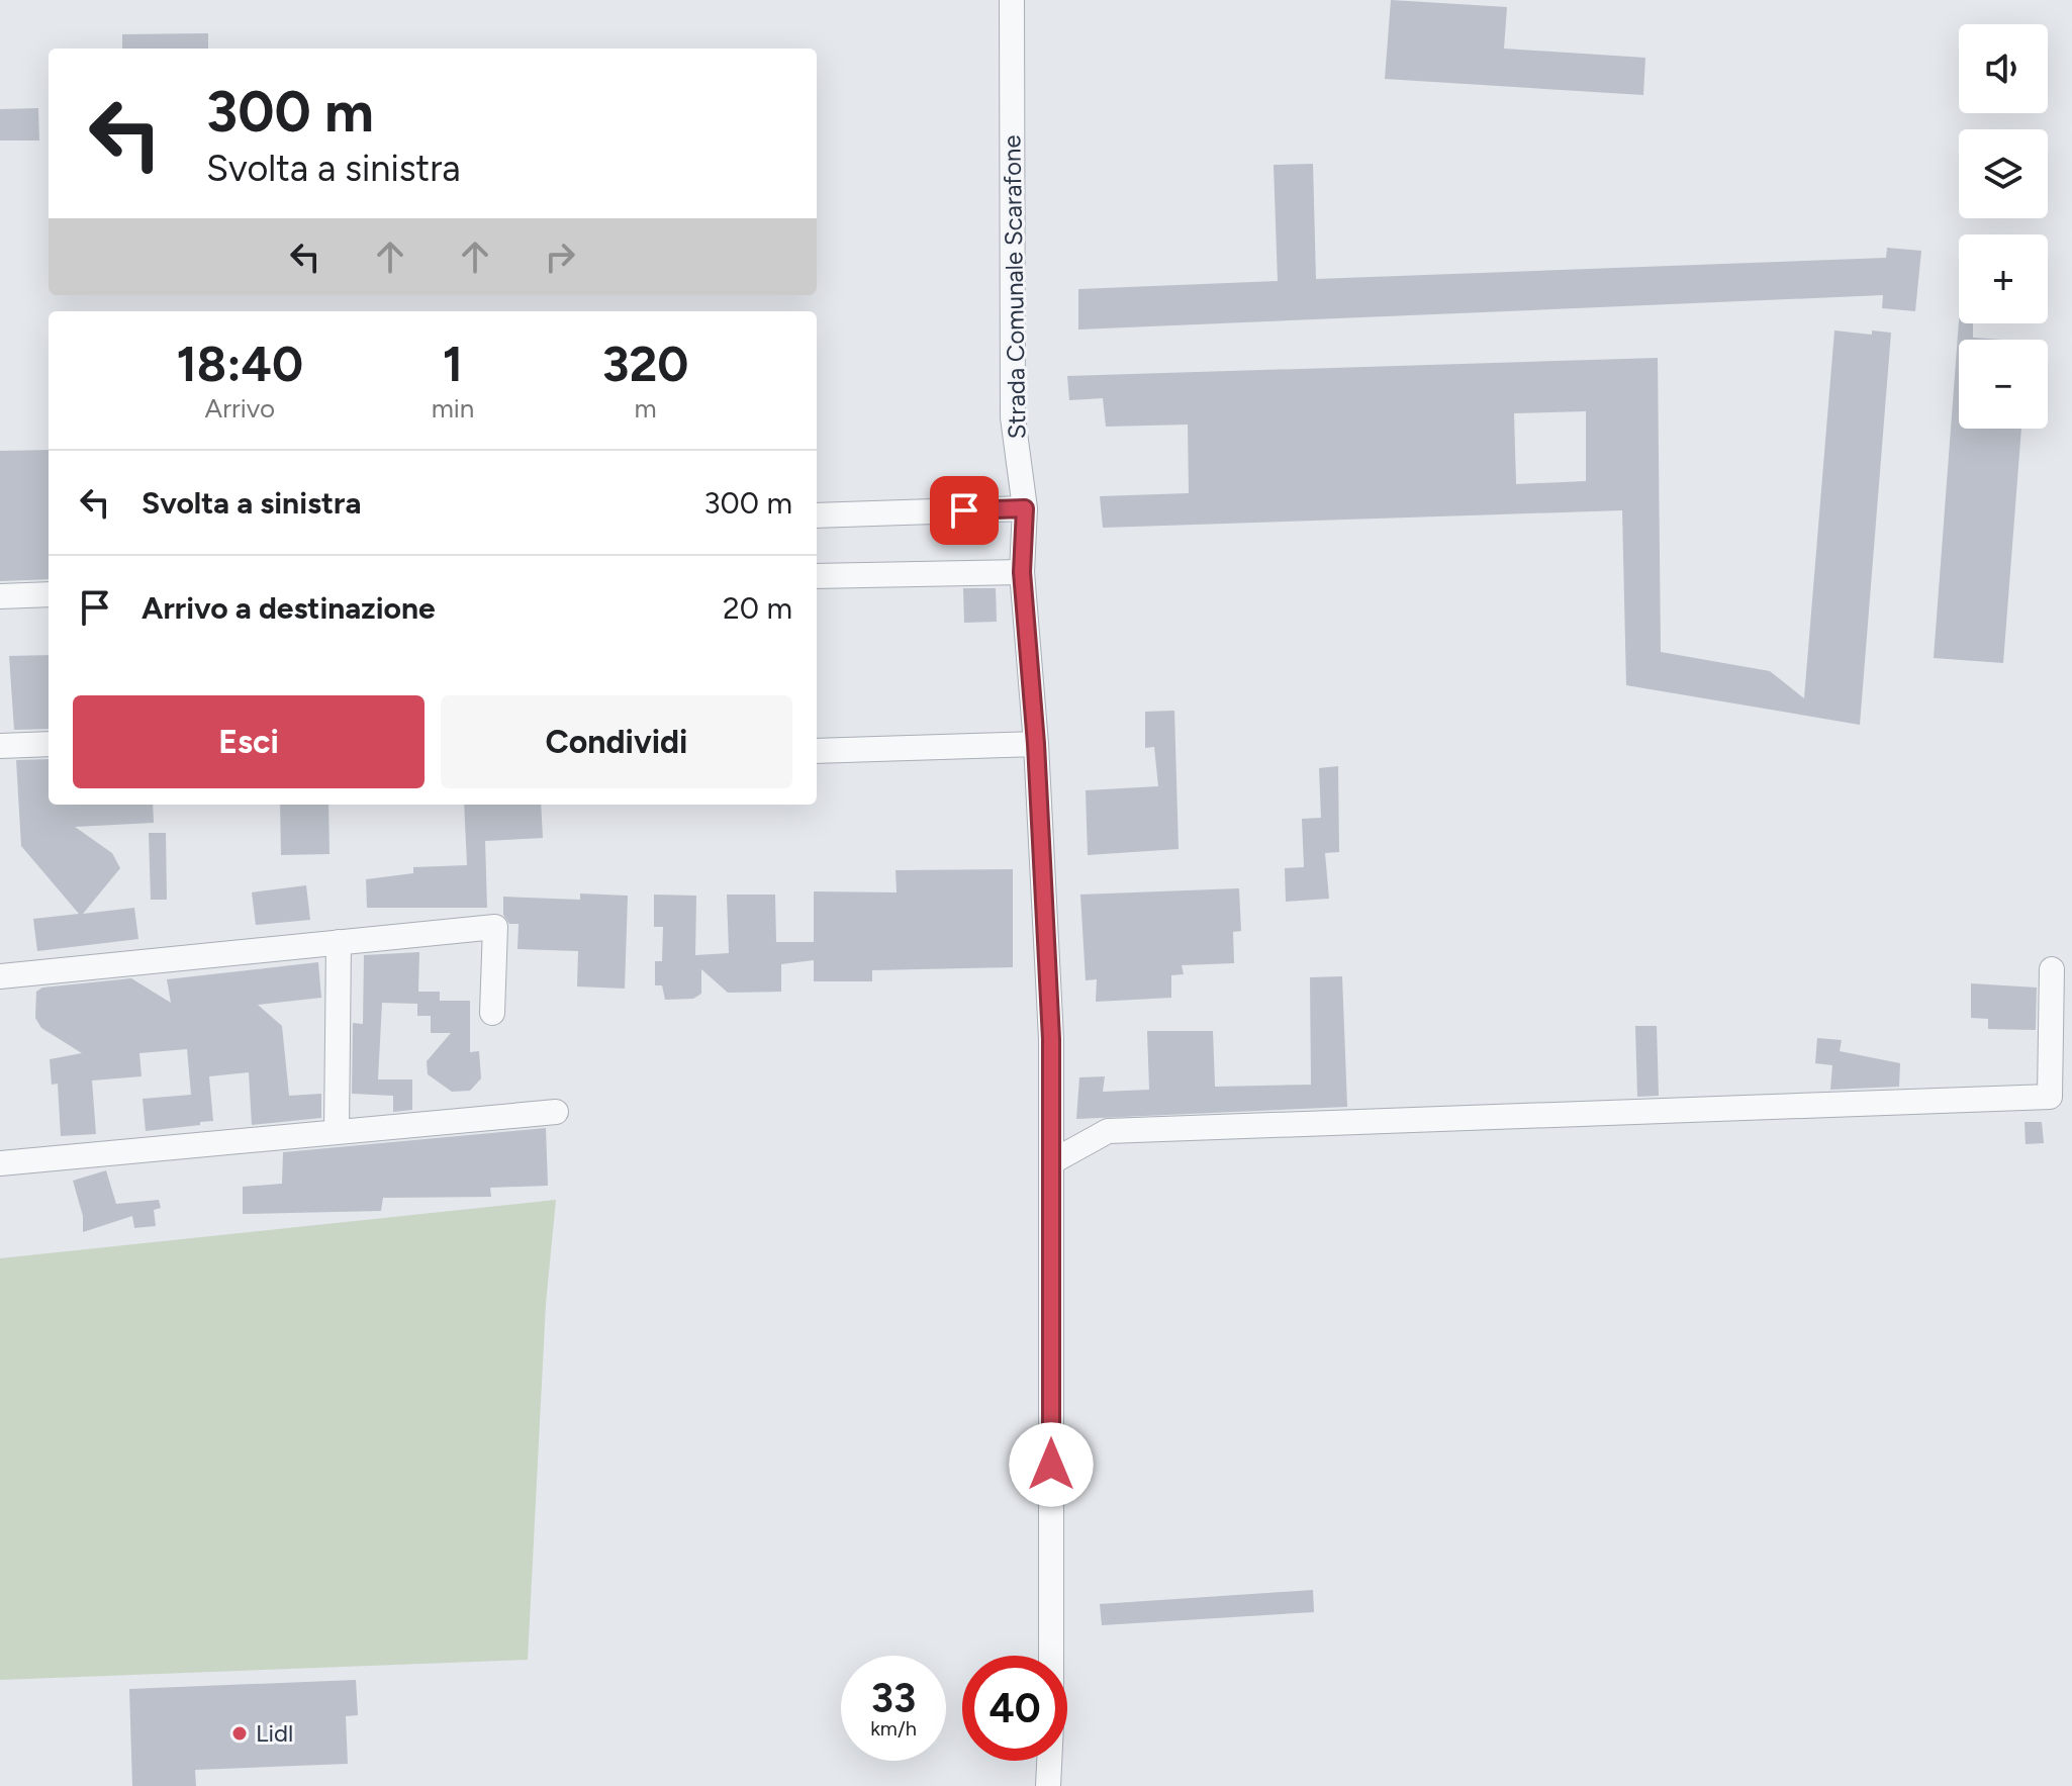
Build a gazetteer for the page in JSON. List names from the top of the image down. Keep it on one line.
{"streets":{"street":["Strada Comunale Scarafone"]},"places":["Lidl"],"page":{"map_buttons":["+","−"],"turn":["300 m","Svolta a sinistra"],"eta":["18:40","Arrivo","1","min","320","m"],"list":[{"name":"Svolta a sinistra","value":"300 m"},{"name":"Arrivo a destinazione","value":"20 m"}],"buttons":["Esci","Condividi"],"speed":"33 km/h","limit":"40"}}
